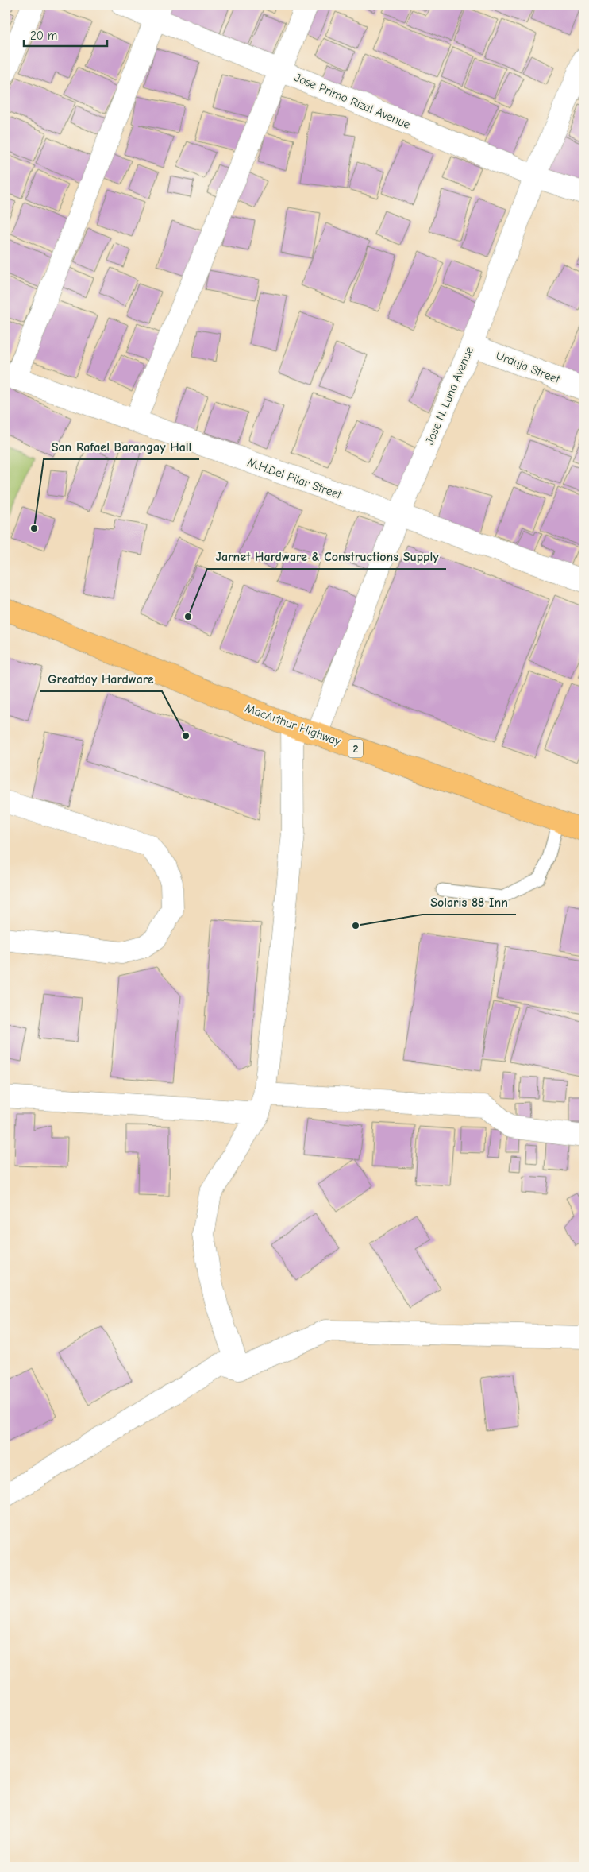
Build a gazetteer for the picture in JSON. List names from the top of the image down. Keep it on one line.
{"streets":{"highway":["MacArthur Highway","2"],"street":["Jose Primo Rizal Avenue","Urduja Street","Jose N. Luna Avenue","M.H.Del Pilar Street"]},"crossings":[["Jose Primo Rizal Avenue","Jose N. Luna Avenue"],["Urduja Street","Jose N. Luna Avenue"],["Jose N. Luna Avenue","M.H.Del Pilar Street"],["Jose N. Luna Avenue","MacArthur Highway"]],"places":["San Rafael Barangay Hall","Jarnet Hardware & Constructions Supply","Greatday Hardware","Solaris 88 Inn"],"scale_bar":"20 m"}
